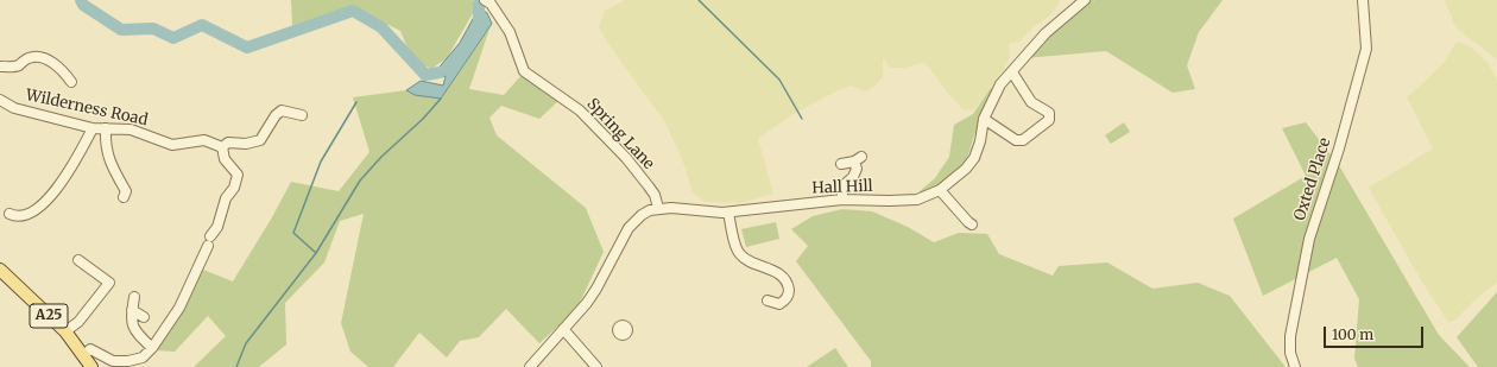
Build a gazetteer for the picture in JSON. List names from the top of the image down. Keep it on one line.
{"streets":{"main road":["A25"],"street":["Wilderness Road","Spring Lane","Oxted Place","Hall Hill"]},"crossings":[["Spring Lane","Hall Hill"]],"scale_bar":"100 m"}
